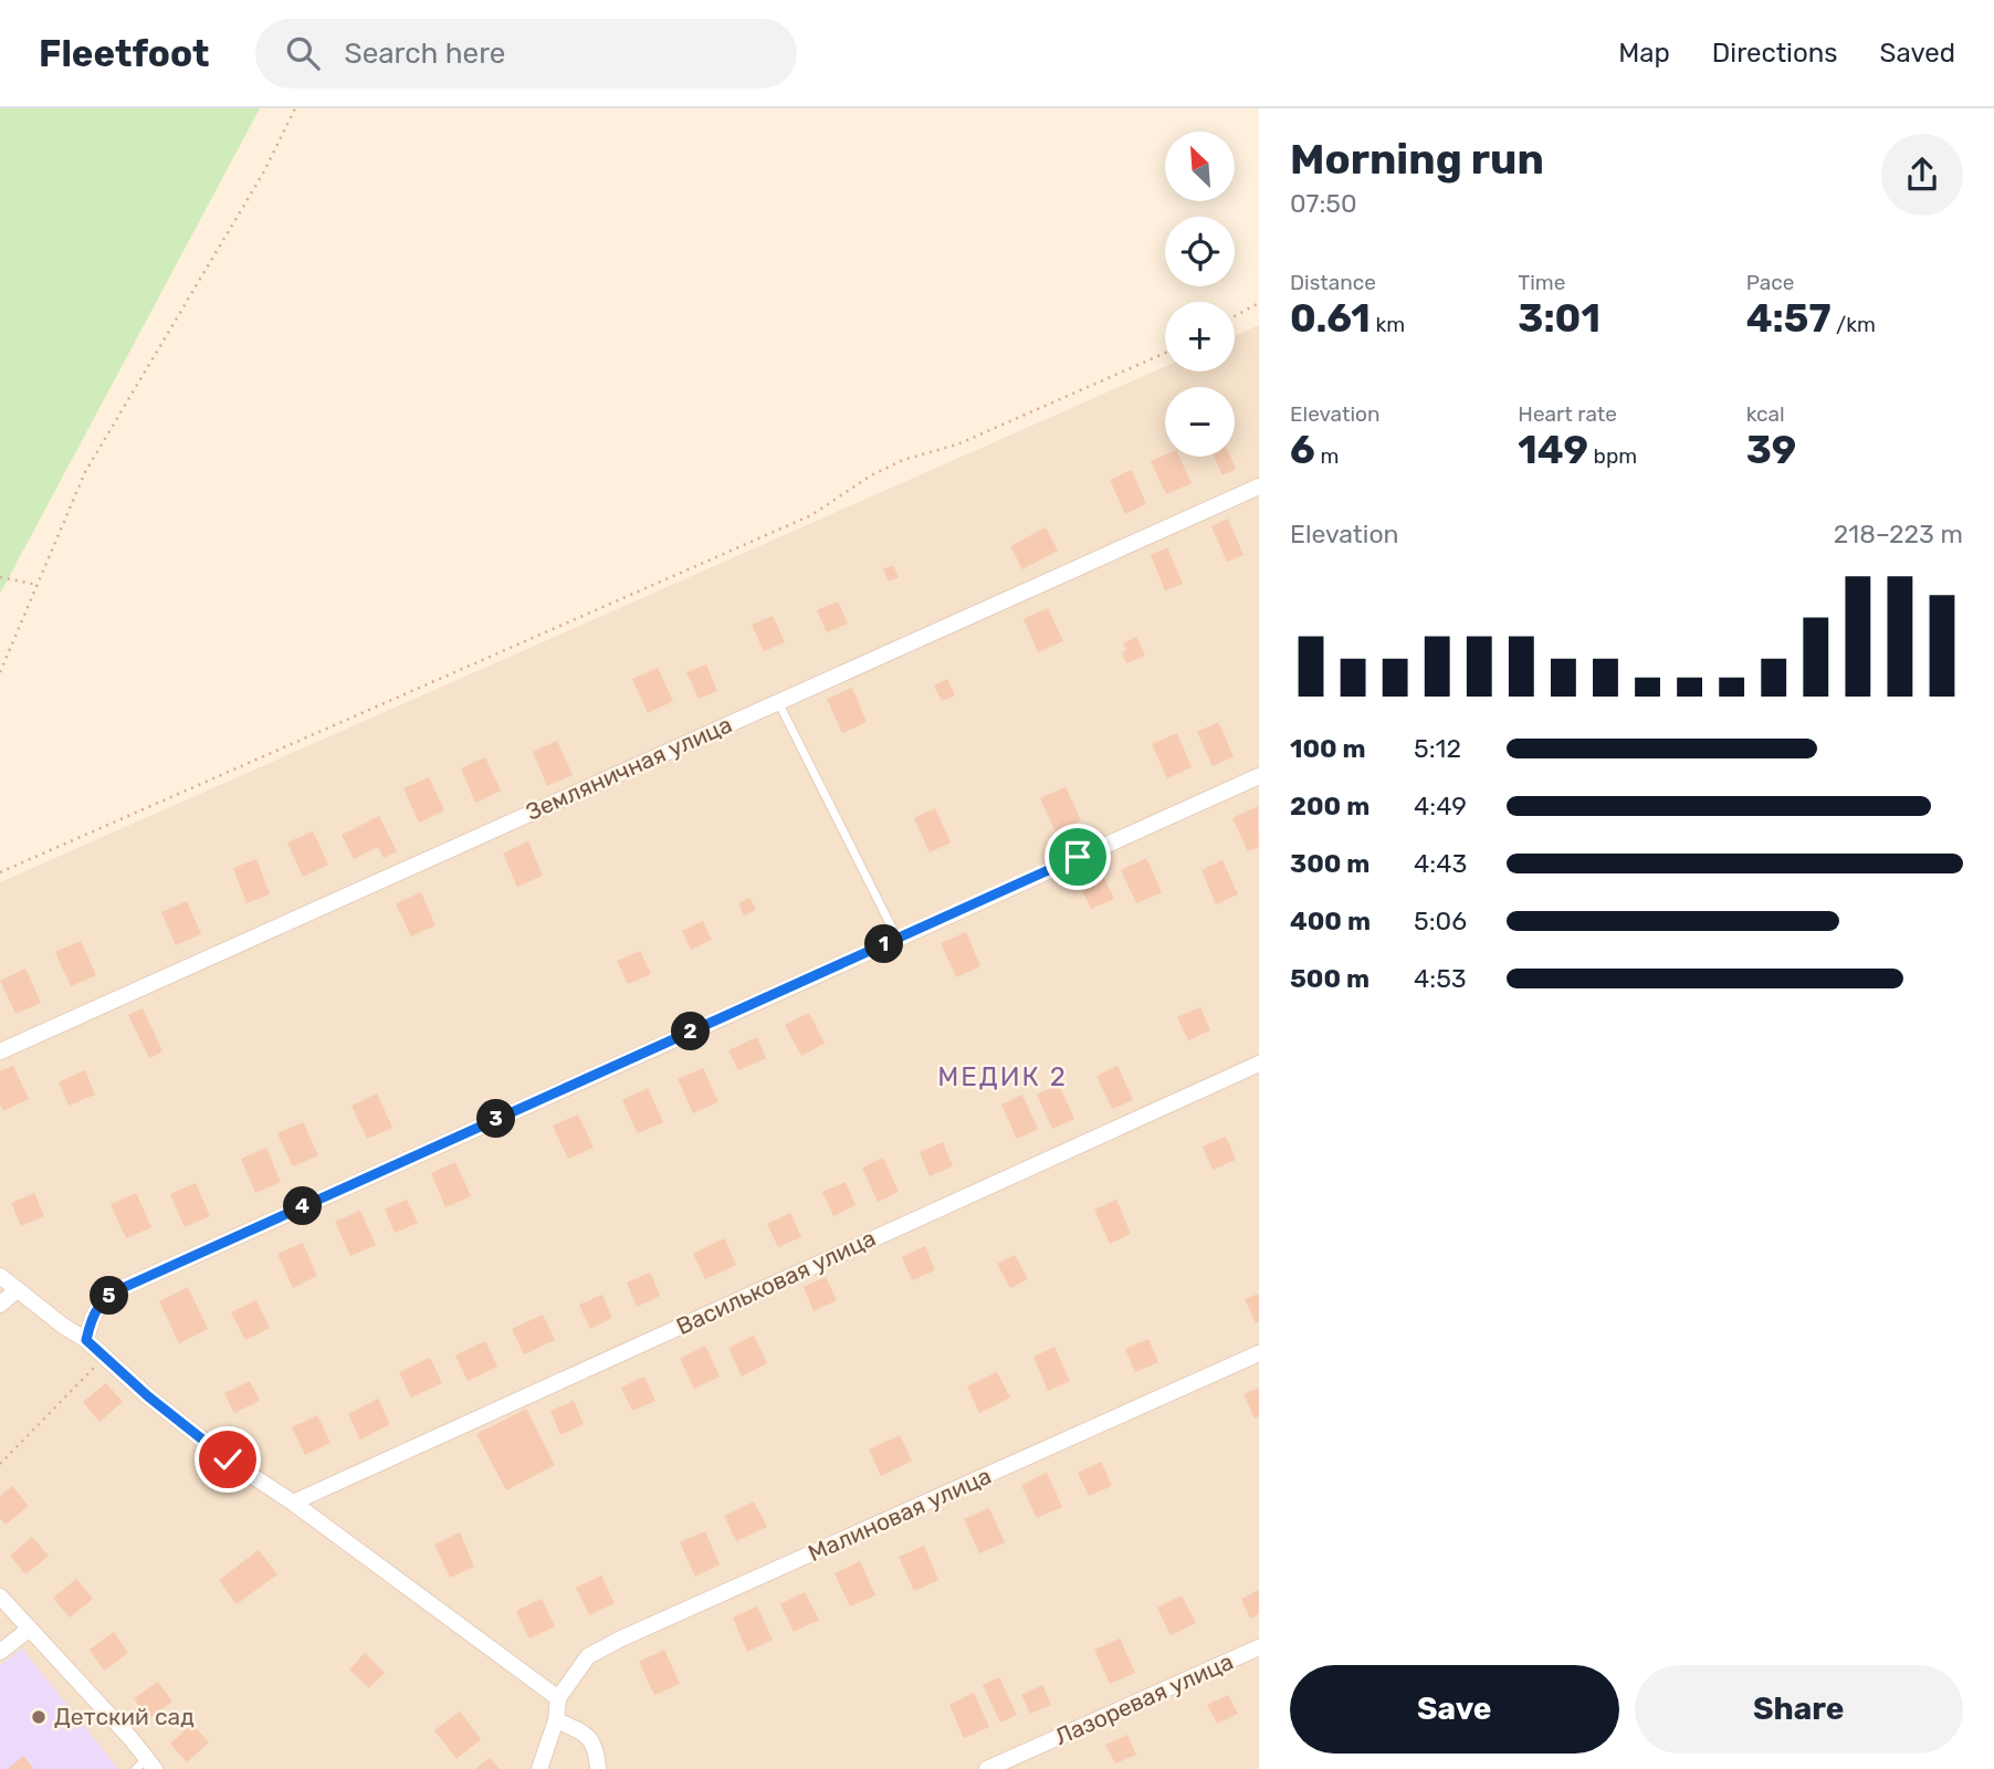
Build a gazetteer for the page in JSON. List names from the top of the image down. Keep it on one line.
{"streets":{"street":["Земляничная улица","Васильковая улица","Малиновая улица","Лазоревая улица"]},"districts":["МЕДИК 2"],"places":["Детский сад"],"north":"top left","page":{"header":"Fleetfoot","search":"Search here","nav":["Map","Directions","Saved"],"heading":["Morning run","07:50"],"map_buttons":["+","−"],"stats":[["Distance","0.61 km"],["Time","3:01"],["Pace","4:57 /km"],["Elevation","6 m"],["Heart rate","149 bpm"],["kcal","39"]],"chart":["Elevation","218–223 m"],"list":[{"name":"100 m","note":"5:12"},{"name":"200 m","note":"4:49"},{"name":"300 m","note":"4:43"},{"name":"400 m","note":"5:06"},{"name":"500 m","note":"4:53"}],"pins":["1","2","3","4","5"],"buttons":["Save","Share"]}}
